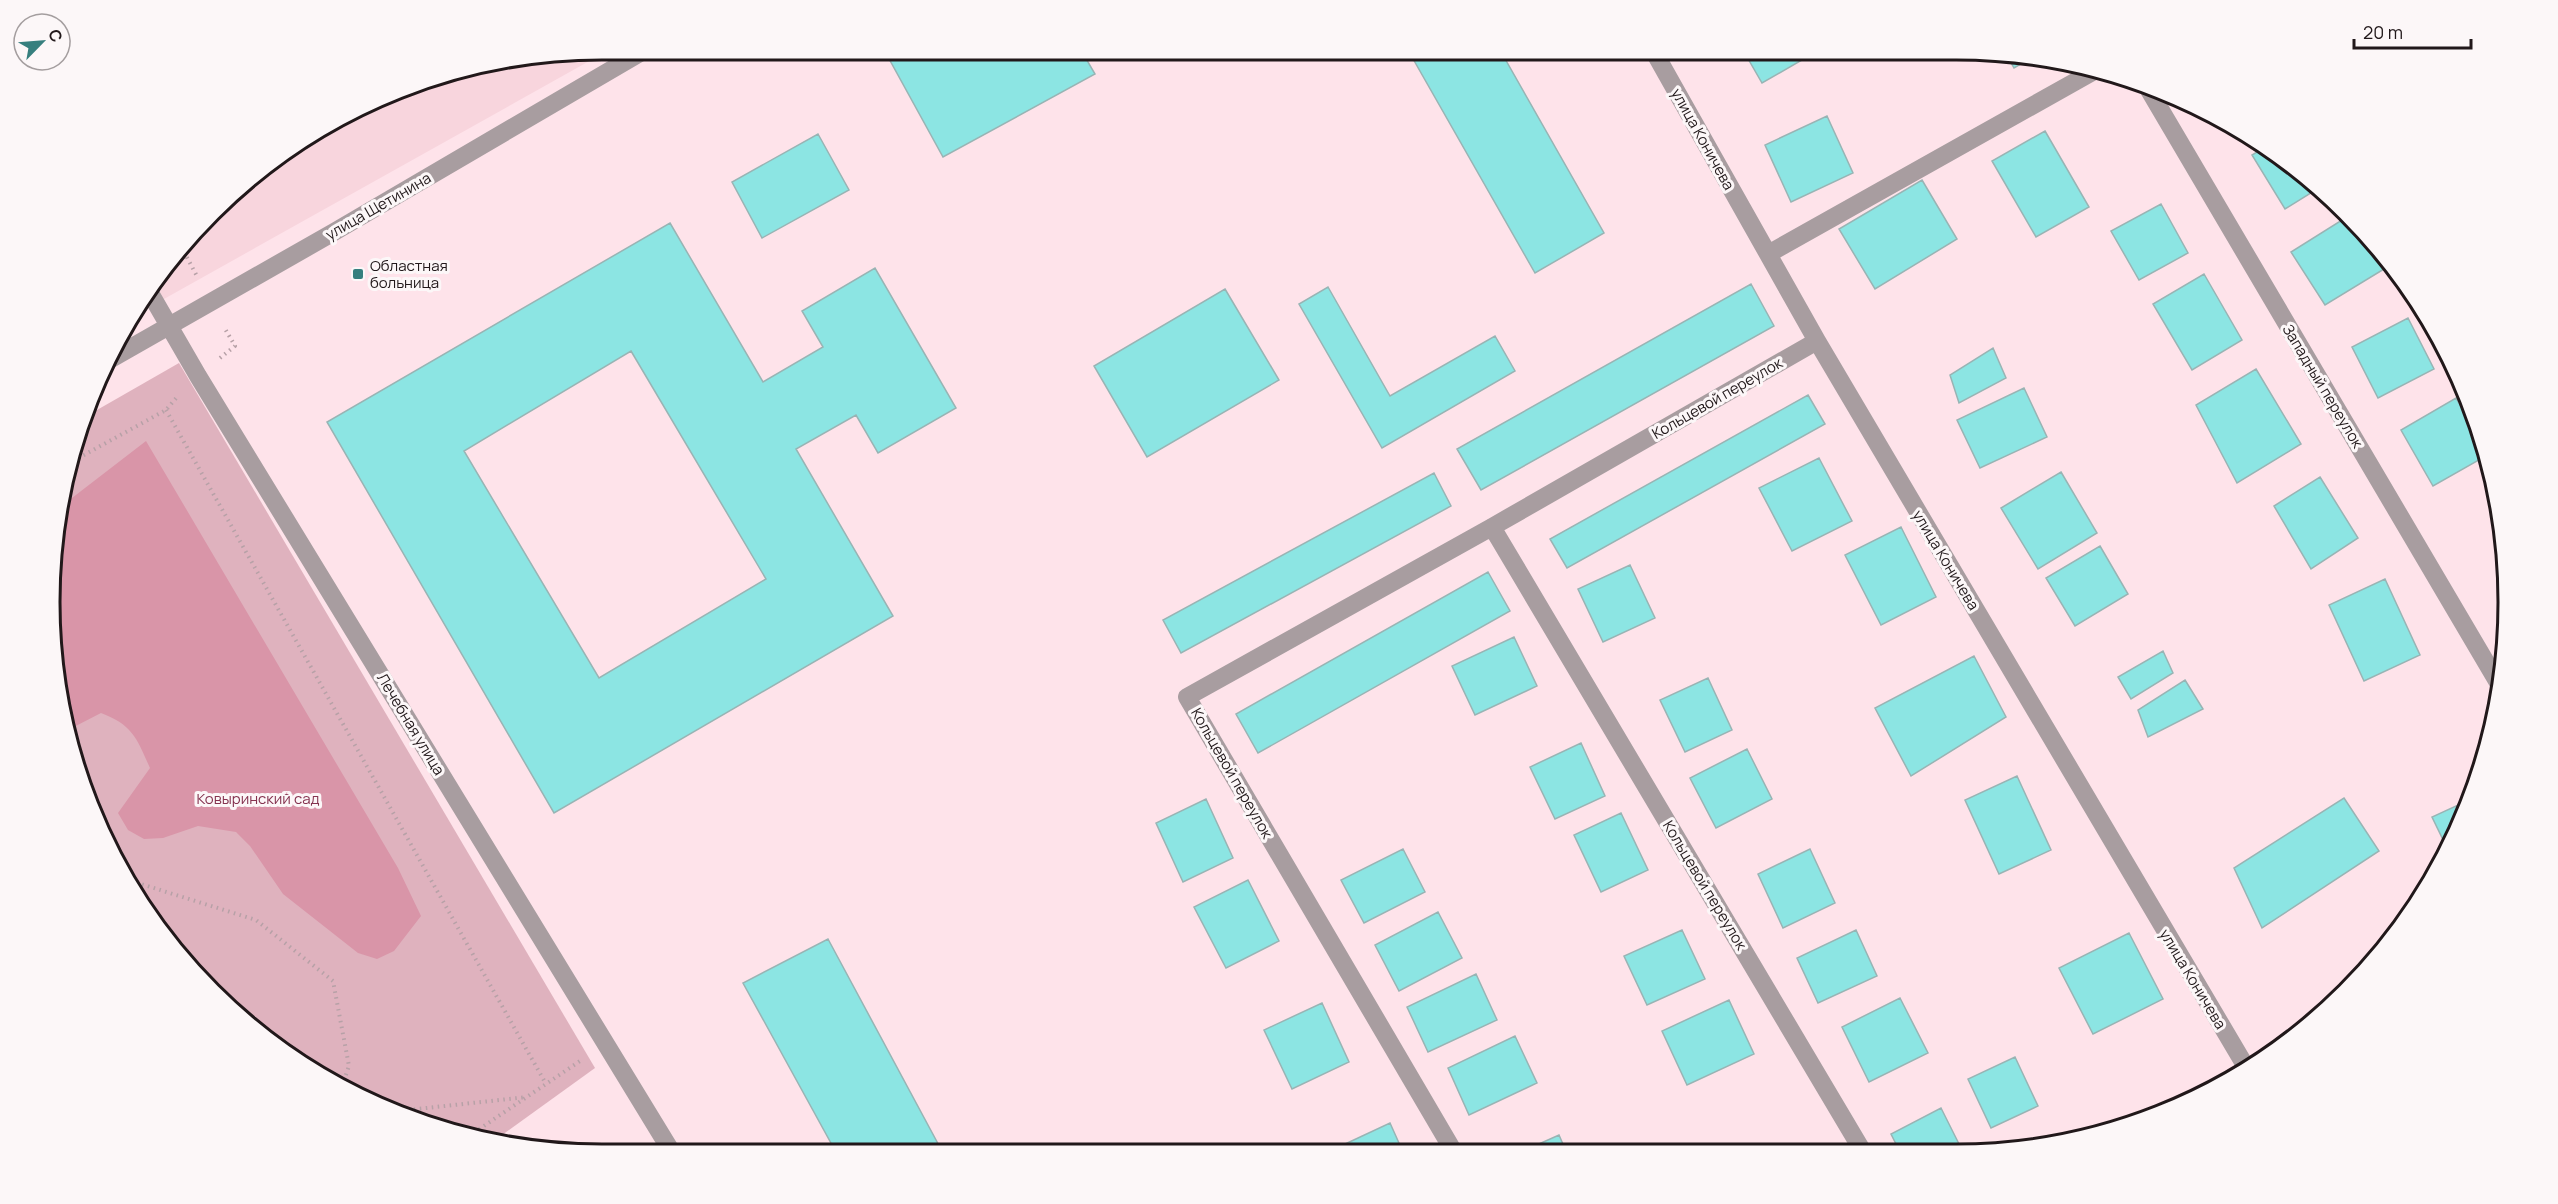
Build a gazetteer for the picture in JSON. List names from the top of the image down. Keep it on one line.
{"streets":{"street":["улица Коничева","улица Щетинина","Западный переулок","Кольцевой переулок","Лечебная улица"]},"crossings":[["улица Коничева","Кольцевой переулок"],["улица Щетинина","Лечебная улица"]],"parks":["Ковыринский сад"],"places":{"transit":["Областная больница"]},"scale_bar":"20 m","north":"top right"}
